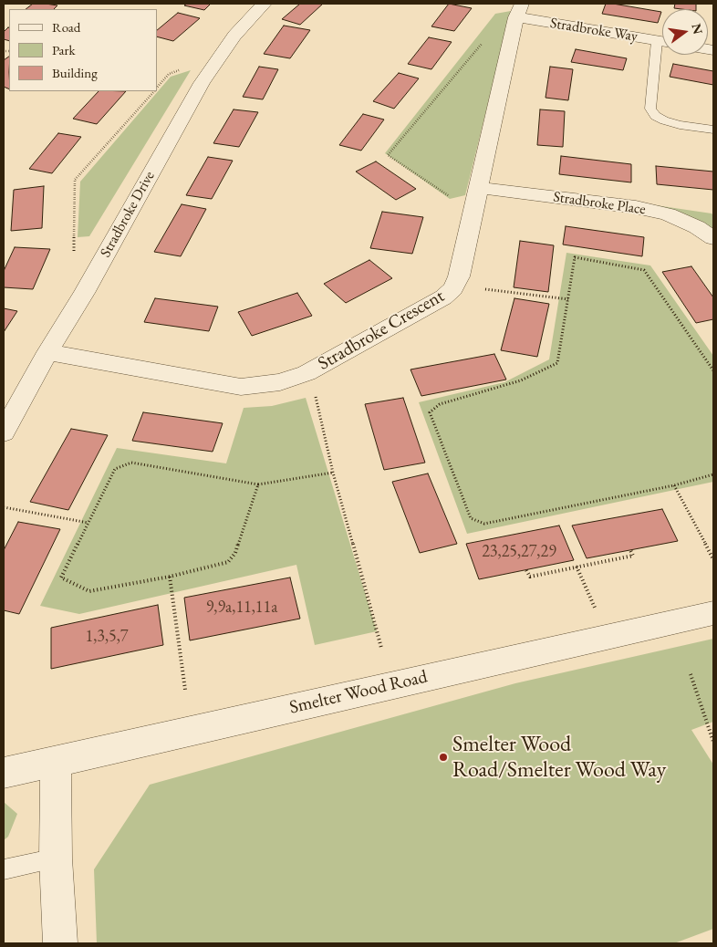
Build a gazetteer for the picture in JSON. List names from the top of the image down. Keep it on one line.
{"streets":{"street":["Stradbroke Way","Stradbroke Place","Stradbroke Drive","Stradbroke Crescent","Smelter Wood Road"]},"crossings":[["Stradbroke Way","Stradbroke Crescent"],["Stradbroke Place","Stradbroke Crescent"],["Stradbroke Drive","Stradbroke Crescent"]],"places":["Smelter Wood Road/Smelter Wood Way"],"house_numbers":["23,25,27,29","9,9a,11,11a","1,3,5,7"],"legend":["Road","Park","Building"],"north":"right"}
